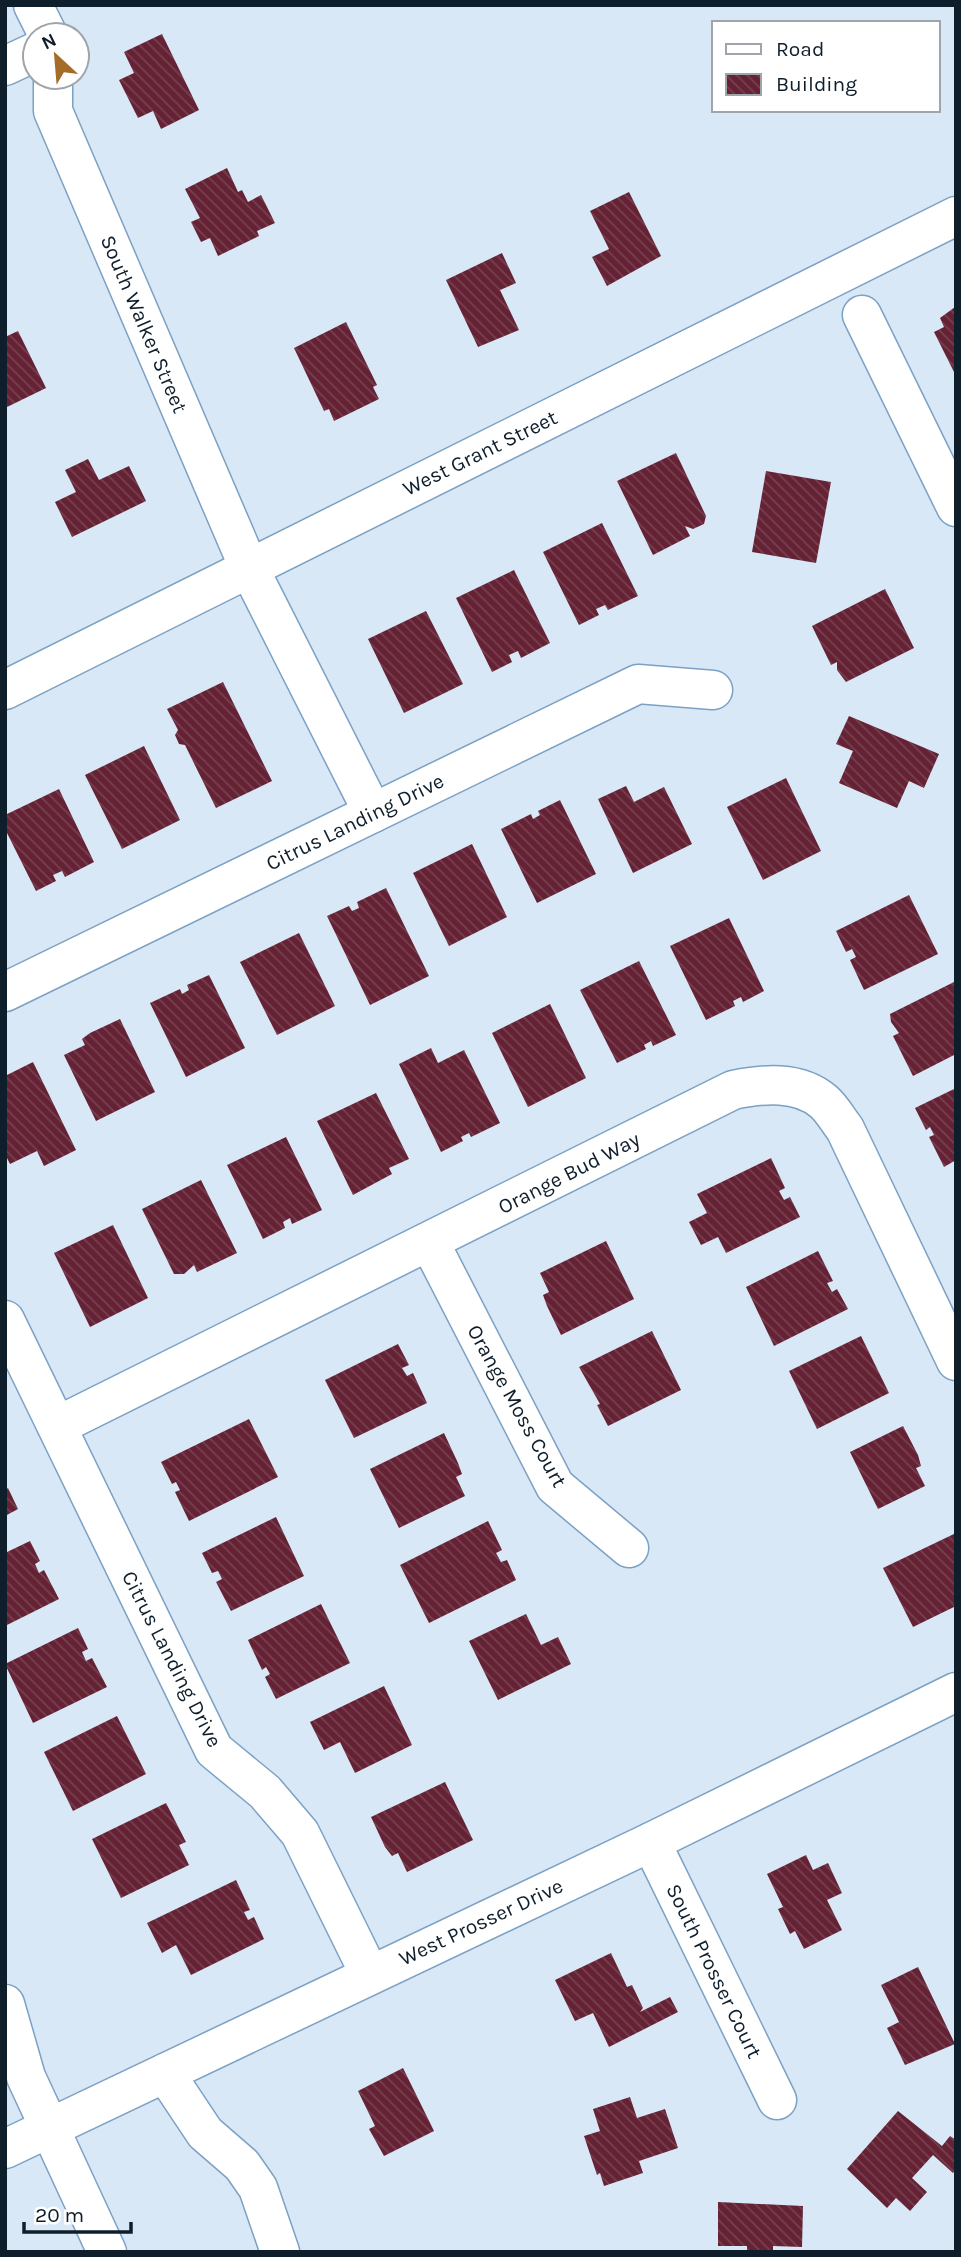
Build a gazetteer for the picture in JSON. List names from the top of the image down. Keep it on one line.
{"streets":{"street":["South Walker Street","West Grant Street","Citrus Landing Drive","Orange Bud Way","Orange Moss Court","West Prosser Drive","South Prosser Court"]},"crossings":[["South Walker Street","West Grant Street"],["South Walker Street","Citrus Landing Drive"],["Citrus Landing Drive","Orange Bud Way"],["Citrus Landing Drive","West Prosser Drive"],["Orange Bud Way","Orange Moss Court"],["West Prosser Drive","South Prosser Court"]],"legend":["Road","Building"],"scale_bar":"20 m","north":"top left"}
